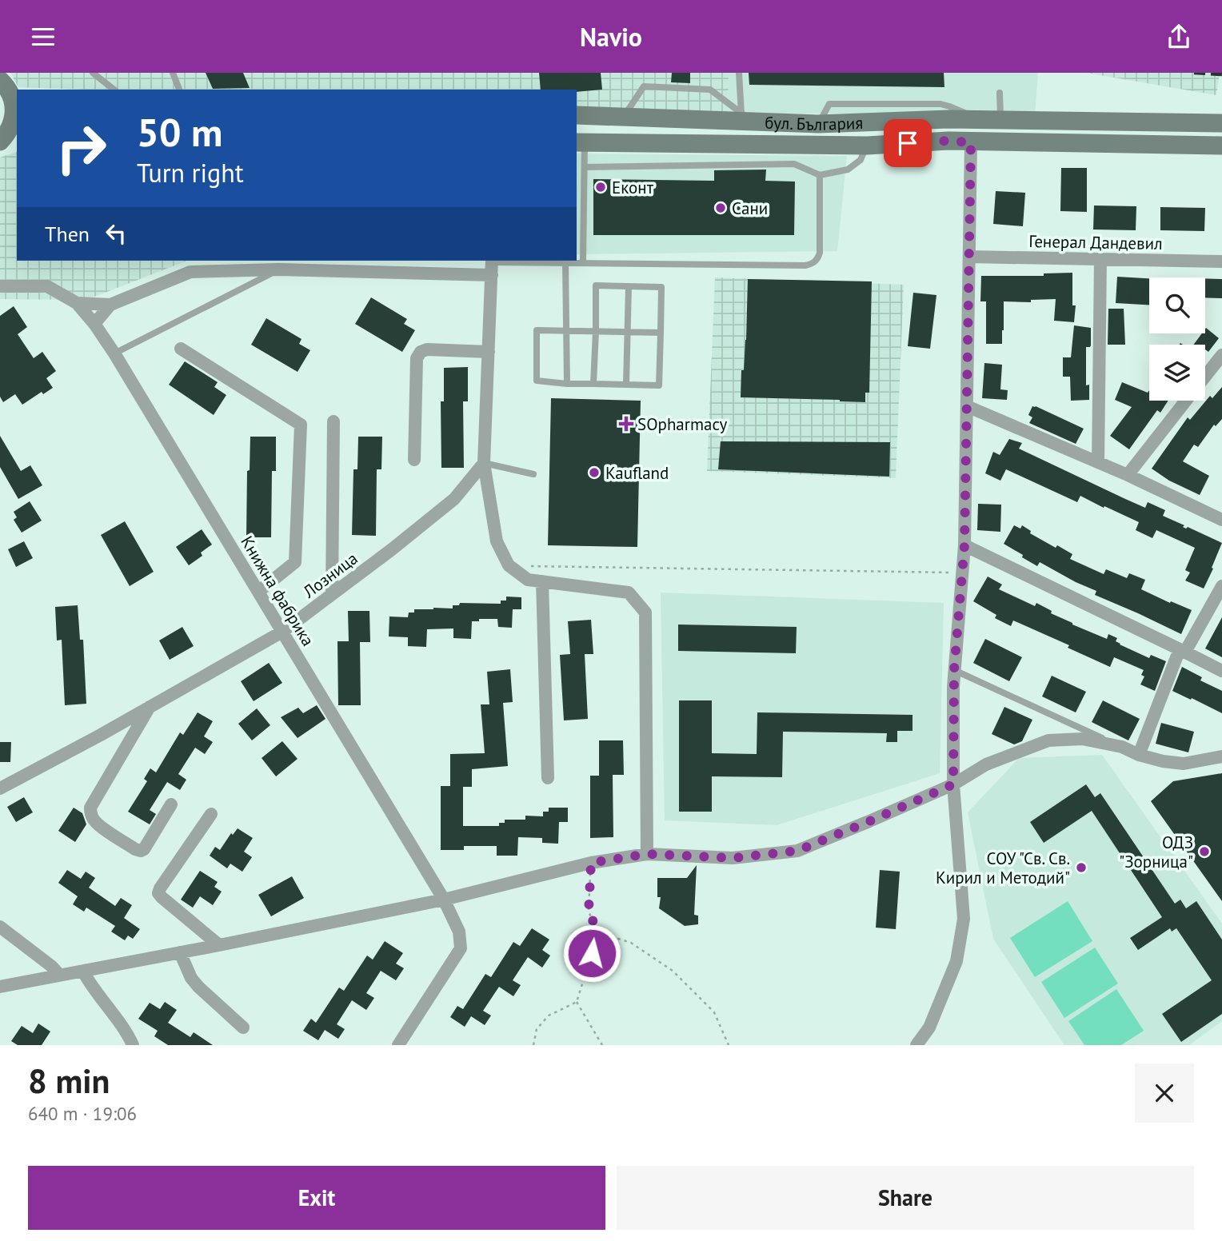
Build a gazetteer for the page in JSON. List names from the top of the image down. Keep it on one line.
{"streets":{"main road":["бул. България"],"street":["Генерал Дандевил","Лозница","Книжна фабрика"]},"crossings":[["Лозница","Книжна фабрика"]],"places":{"other":["Еконт","Сани","Kaufland","ОДЗ \"Зорница\"","СОУ \"Св. Св. Кирил и Методий\""],"health":["SOpharmacy"]},"page":{"header":"Navio","turn":["50 m","Turn right"],"then":"Then","heading":["8 min","640 m · 19:06"],"buttons":["Exit","Share"]}}
